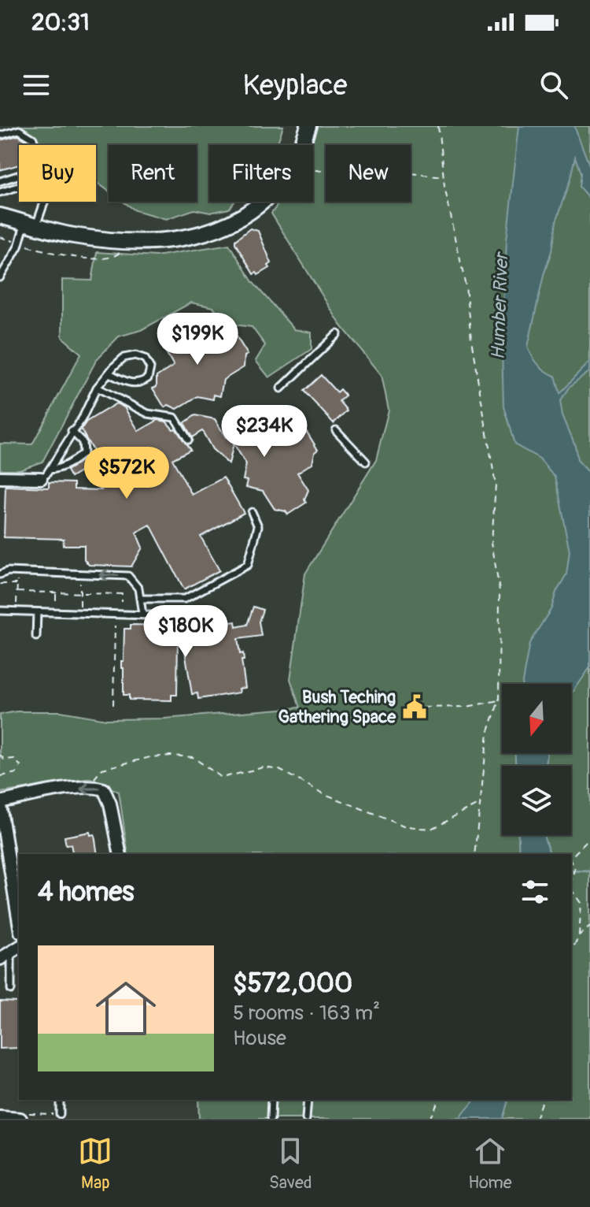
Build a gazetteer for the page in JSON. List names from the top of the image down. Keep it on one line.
{"water":["Humber River"],"places":{"public building":["Bush Teching Gathering Space"]},"north":"bottom","page":{"status":"20:31","header":"Keyplace","chip":["Buy","Rent","Filters","New"],"price":["$199K","$234K","$572K","$180K"],"heading":"4 homes","list":[{"name":"$572,000","note":"5 rooms · 163 m² · House"}],"tabs":["Map","Saved","Home"]}}
